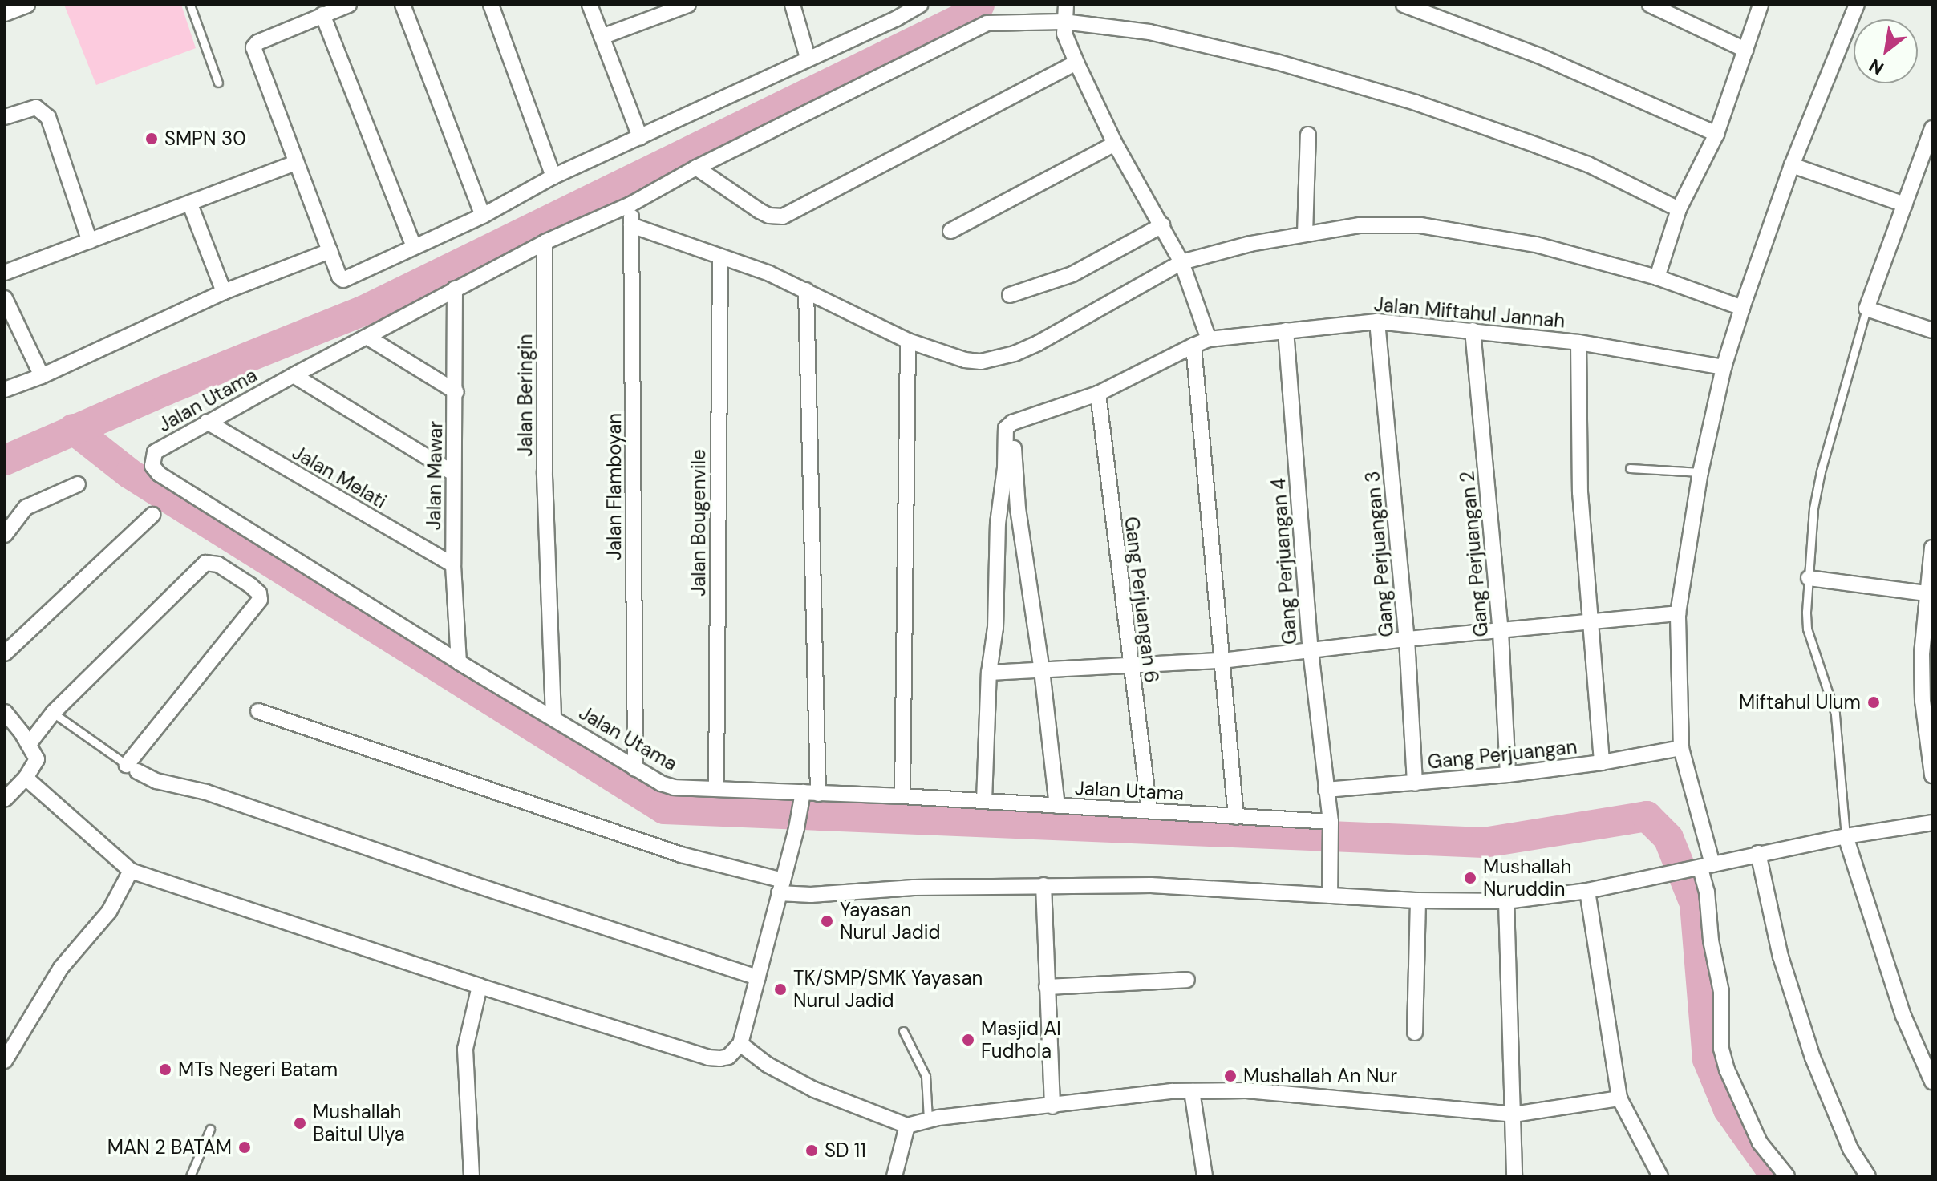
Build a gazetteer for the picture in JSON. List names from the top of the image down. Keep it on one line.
{"streets":{"street":["Jalan Miftahul Jannah","Jalan Beringin","Jalan Utama","Jalan Mawar","Jalan Melati","Jalan Flamboyan","Jalan Bougenvile","Gang Perjuangan 3","Gang Perjuangan 2","Gang Perjuangan 4","Gang Perjuangan 6","Gang Perjuangan"]},"crossings":[["Jalan Miftahul Jannah","Gang Perjuangan 3"],["Jalan Miftahul Jannah","Gang Perjuangan 2"],["Jalan Miftahul Jannah","Gang Perjuangan 4"],["Jalan Miftahul Jannah","Gang Perjuangan 6"],["Jalan Beringin","Jalan Utama"],["Jalan Utama","Jalan Mawar"],["Jalan Utama","Jalan Melati"],["Jalan Utama","Jalan Flamboyan"],["Jalan Utama","Jalan Bougenvile"],["Jalan Utama","Gang Perjuangan 4"],["Jalan Utama","Gang Perjuangan 6"],["Jalan Mawar","Jalan Melati"],["Gang Perjuangan 3","Gang Perjuangan"],["Gang Perjuangan 2","Gang Perjuangan"],["Gang Perjuangan 4","Gang Perjuangan"]],"places":["SMPN 30","Miftahul Ulum","Mushallah Nuruddin","Yayasan Nurul Jadid","TK/SMP/SMK Yayasan Nurul Jadid","Masjid Al Fudhola","MTs Negeri Batam","Mushallah An Nur","Mushallah Baitul Ulya","MAN 2 BATAM","SD 11"],"north":"bottom left"}
